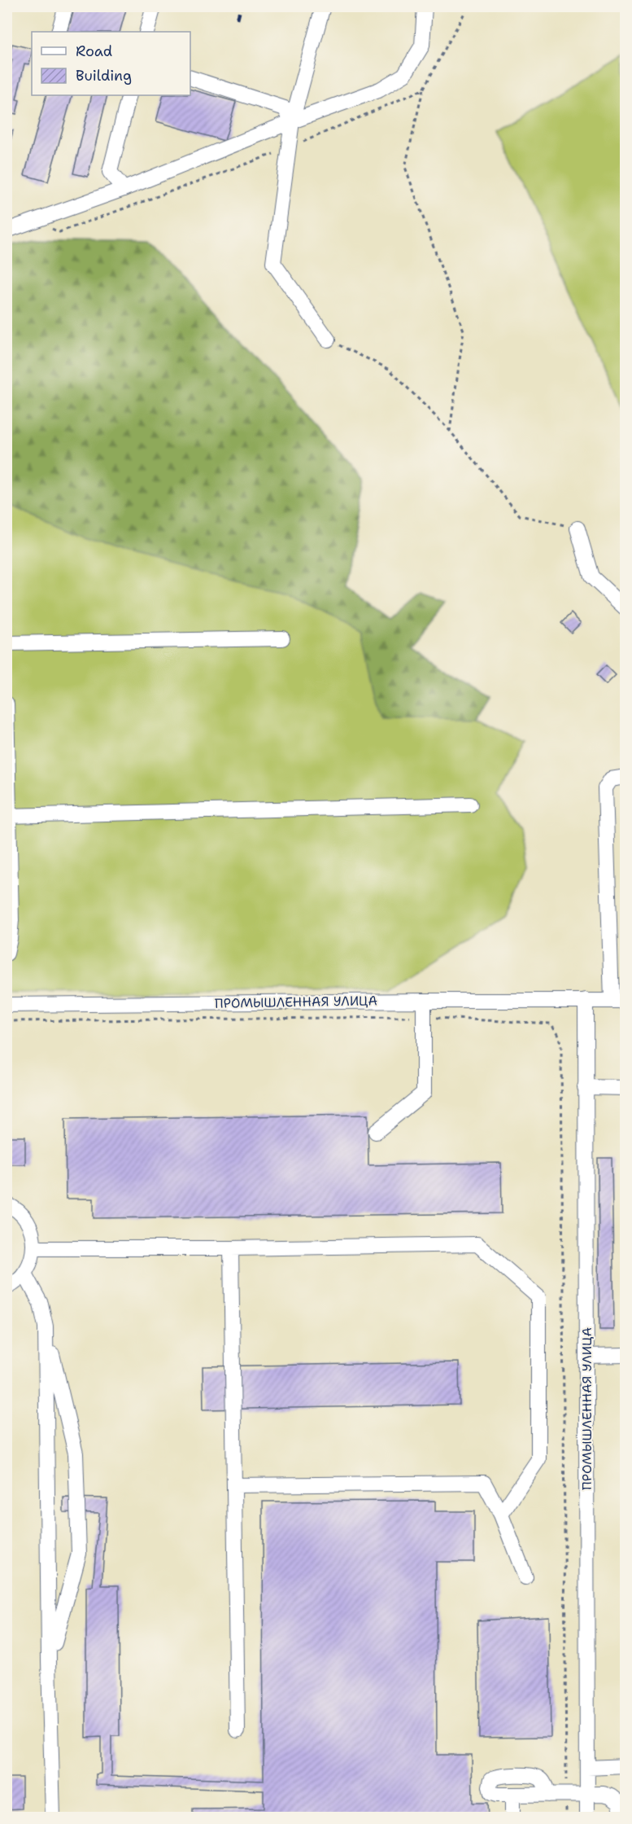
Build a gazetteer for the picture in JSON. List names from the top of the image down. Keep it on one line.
{"streets":{"street":["ПРОМЫШЛЕННАЯ УЛИЦА"]},"legend":["Road","Building"]}
